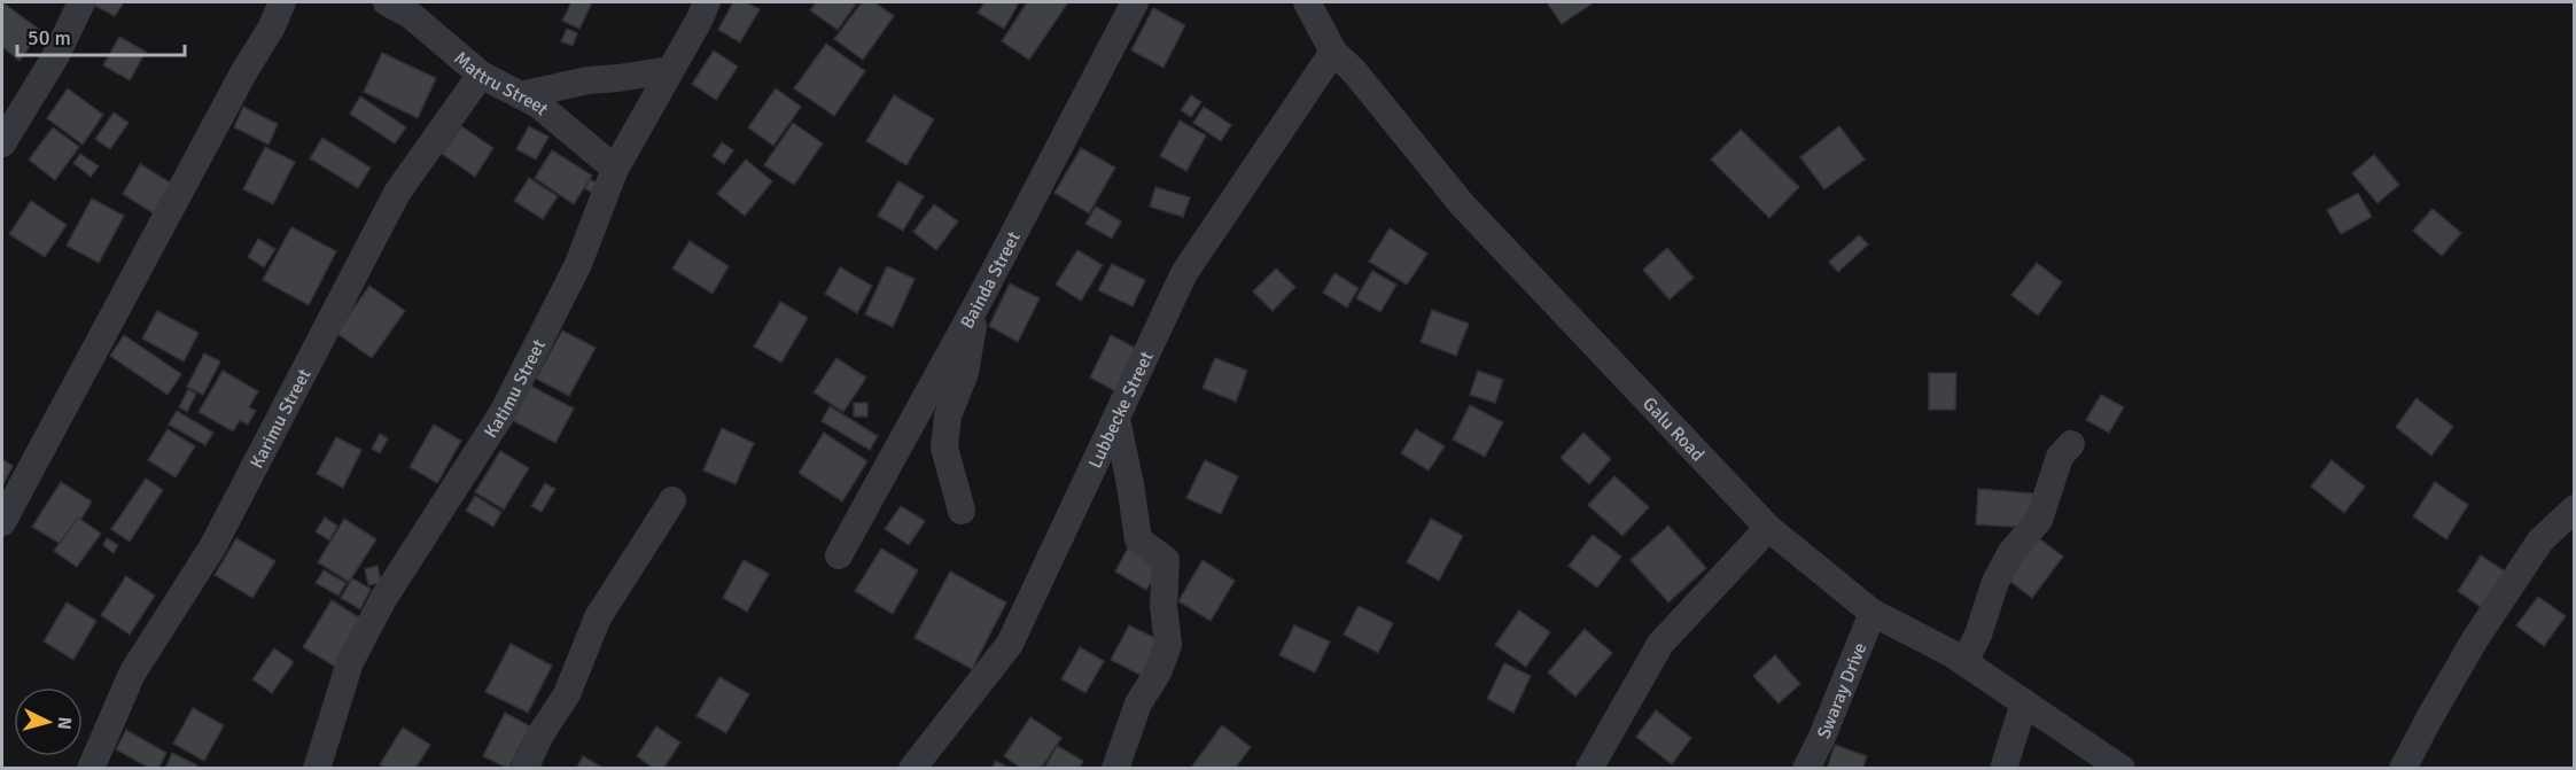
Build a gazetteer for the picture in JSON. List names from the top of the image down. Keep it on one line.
{"streets":{"street":["Mattru Street","Bainda Street","Katimu Street","Lubbecke Street","Karimu Street","Galu Road","Swaray Drive"]},"crossings":[["Mattru Street","Katimu Street"],["Mattru Street","Karimu Street"],["Lubbecke Street","Galu Road"],["Galu Road","Swaray Drive"]],"scale_bar":"50 m","north":"right"}
